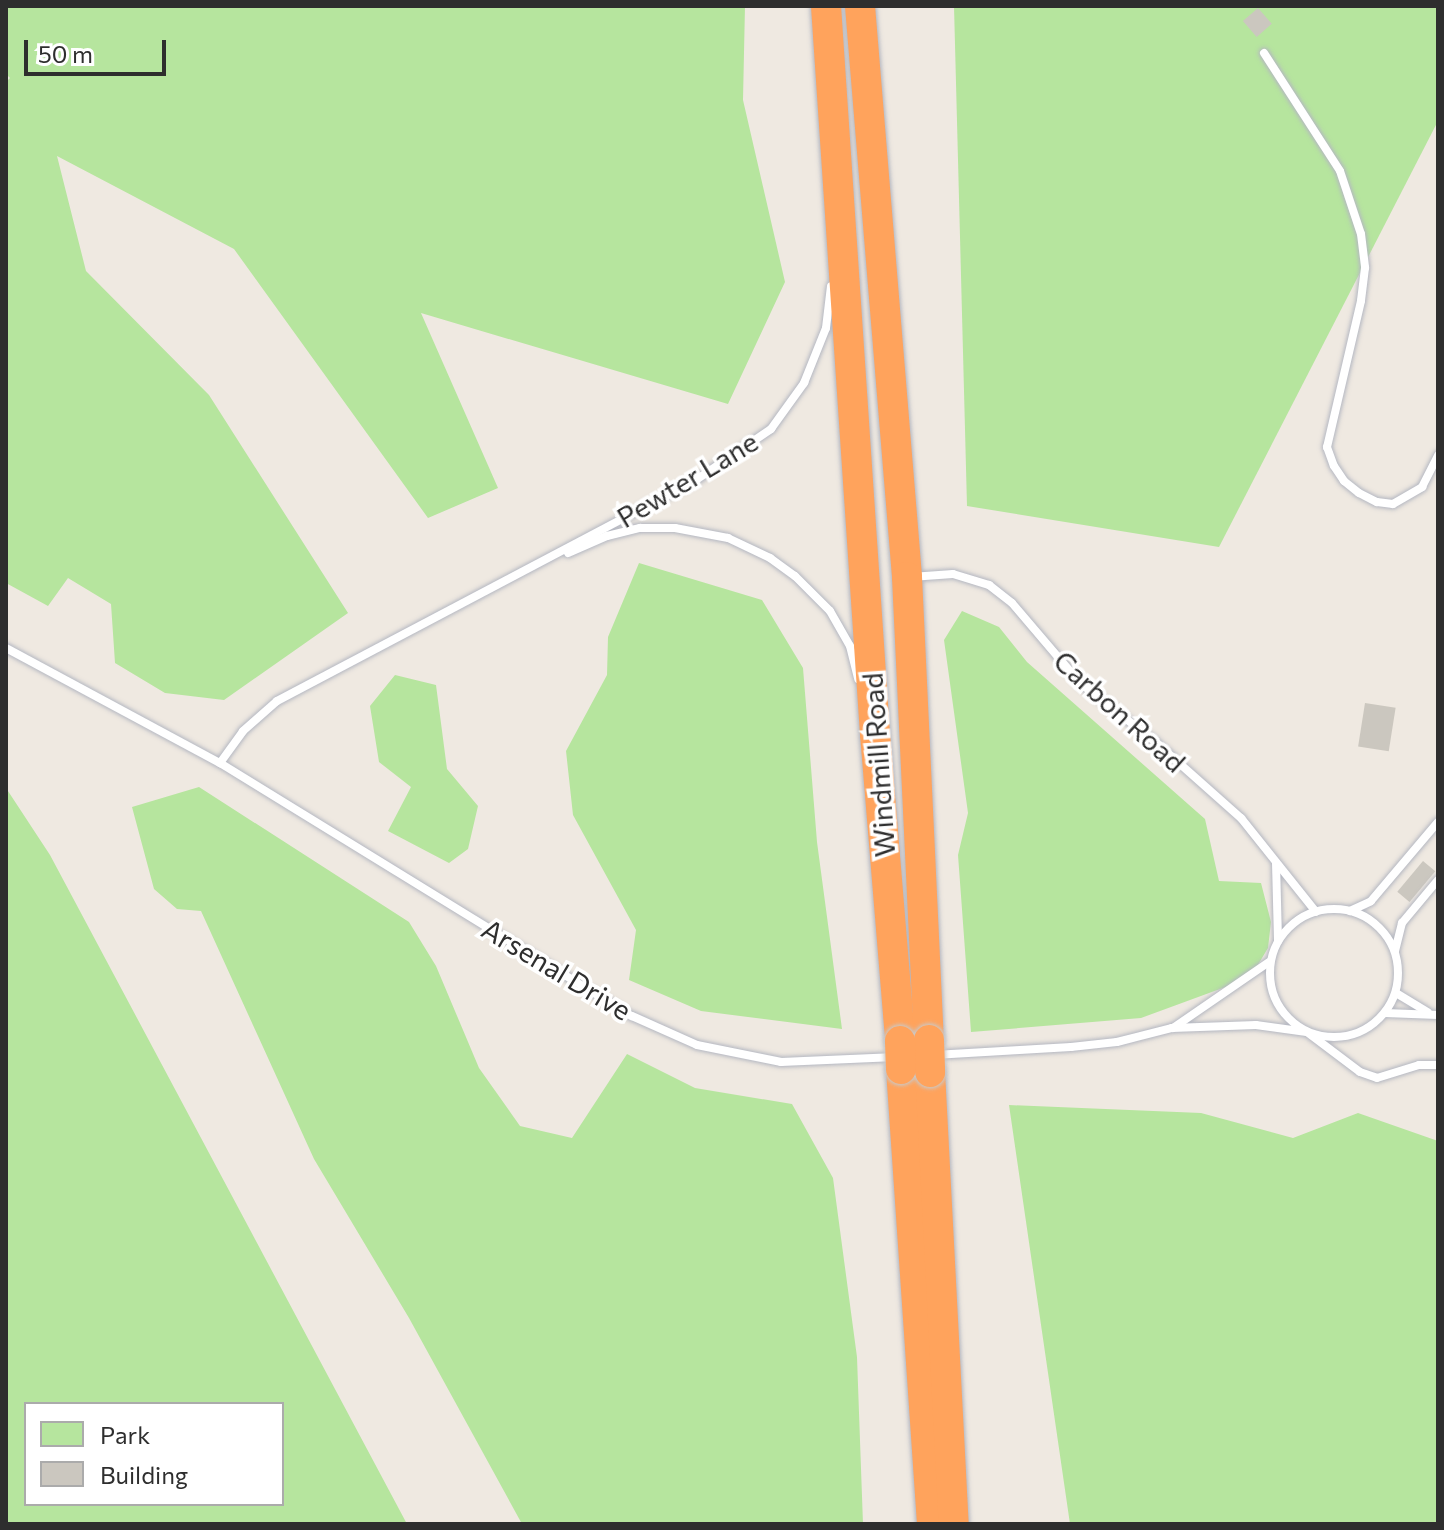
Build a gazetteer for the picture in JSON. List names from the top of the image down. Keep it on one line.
{"streets":{"highway":["Windmill Road"],"lane":["Pewter Lane","Carbon Road","Arsenal Drive"]},"crossings":[["Pewter Lane","Windmill Road"],["Pewter Lane","Arsenal Drive"],["Carbon Road","Windmill Road"],["Carbon Road","Arsenal Drive"]],"legend":["Park","Building"],"scale_bar":"50 m"}
